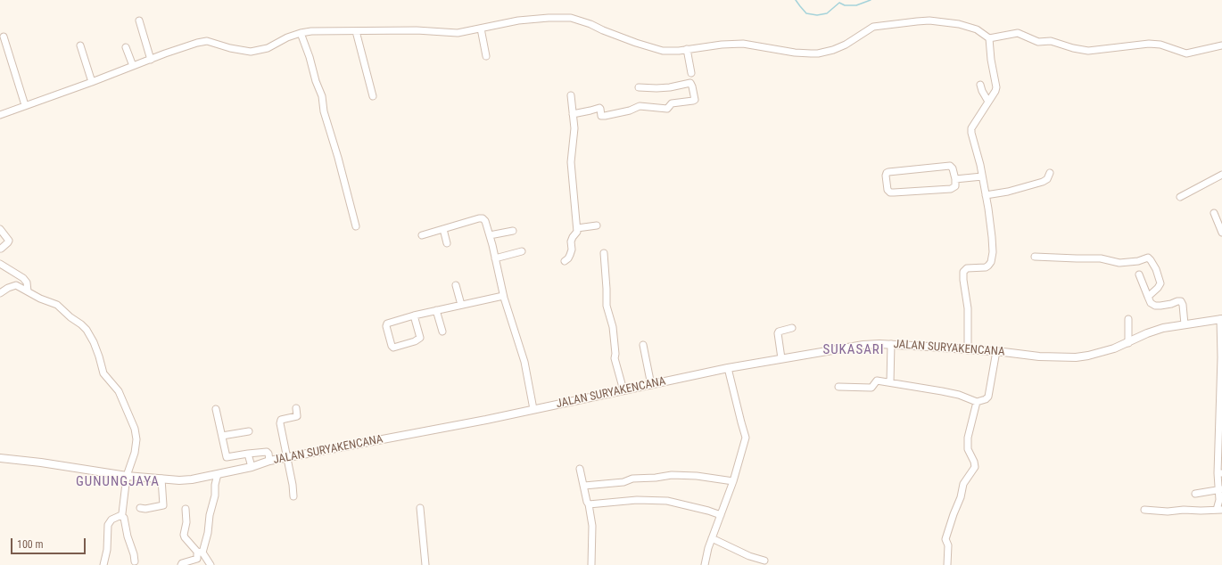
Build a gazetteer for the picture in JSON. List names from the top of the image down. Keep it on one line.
{"streets":{"street":["JALAN SURYAKENCANA"]},"districts":["SUKASARI","GUNUNGJAYA"],"scale_bar":"100 m"}
